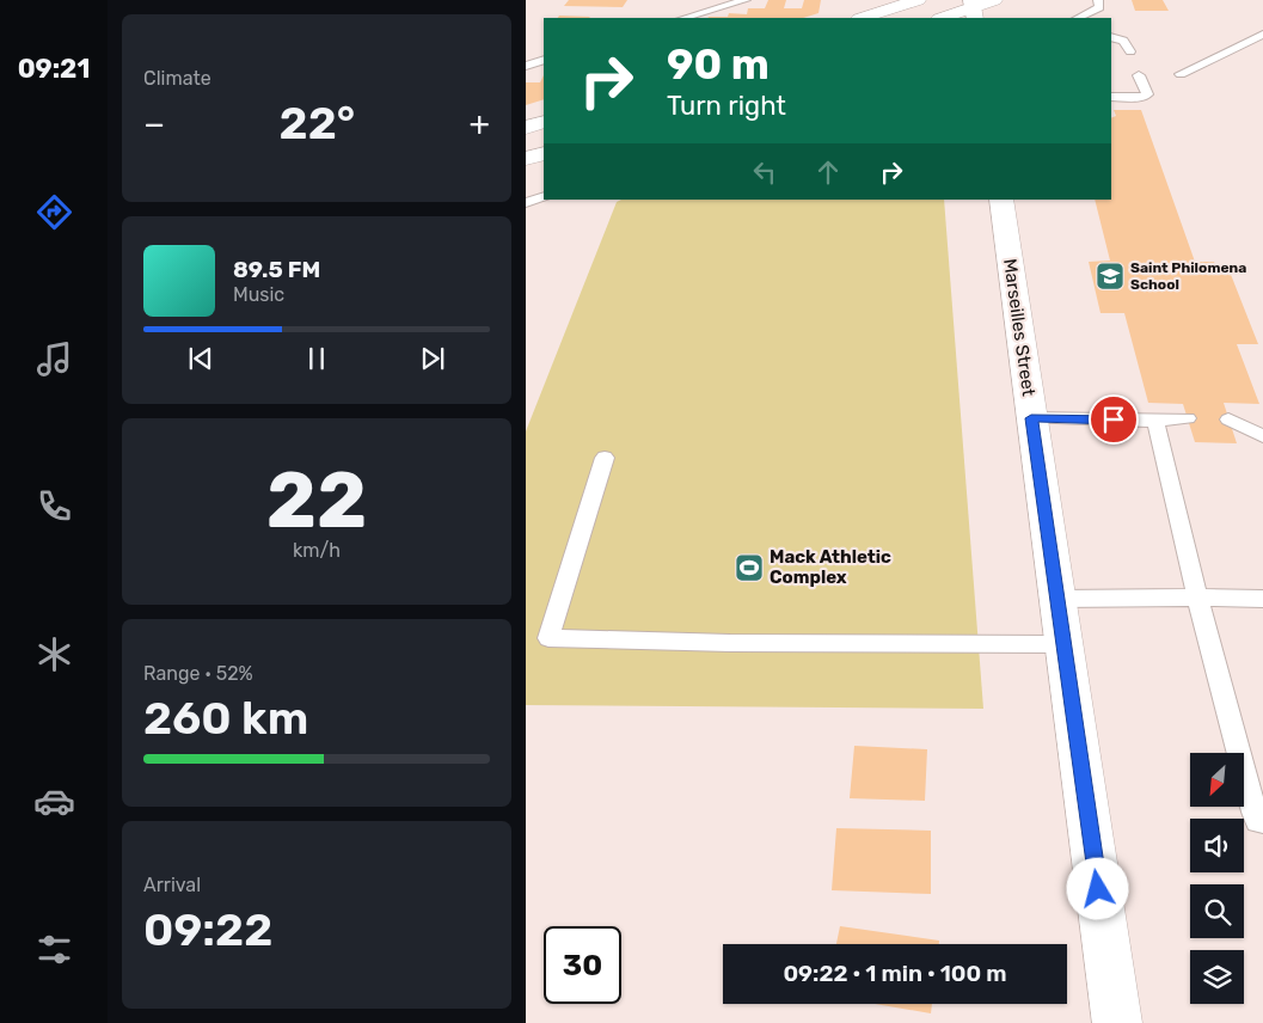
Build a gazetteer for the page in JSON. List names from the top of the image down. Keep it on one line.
{"streets":{"street":["Marseilles Street"]},"places":{"school or university":["Saint Philomena School"],"sports":["Mack Athletic Complex"]},"north":"bottom left","page":{"tabs":"09:21","tile":["Climate",["22","km/h"],["Range · 52%","260 km"],["Arrival","09:22"]],"turn":["90 m","Turn right"],"heat":["−","22°","+"],"song":["89.5 FM","Music"],"limit":"30","trip":"09:22 · 1 min · 100 m"}}
